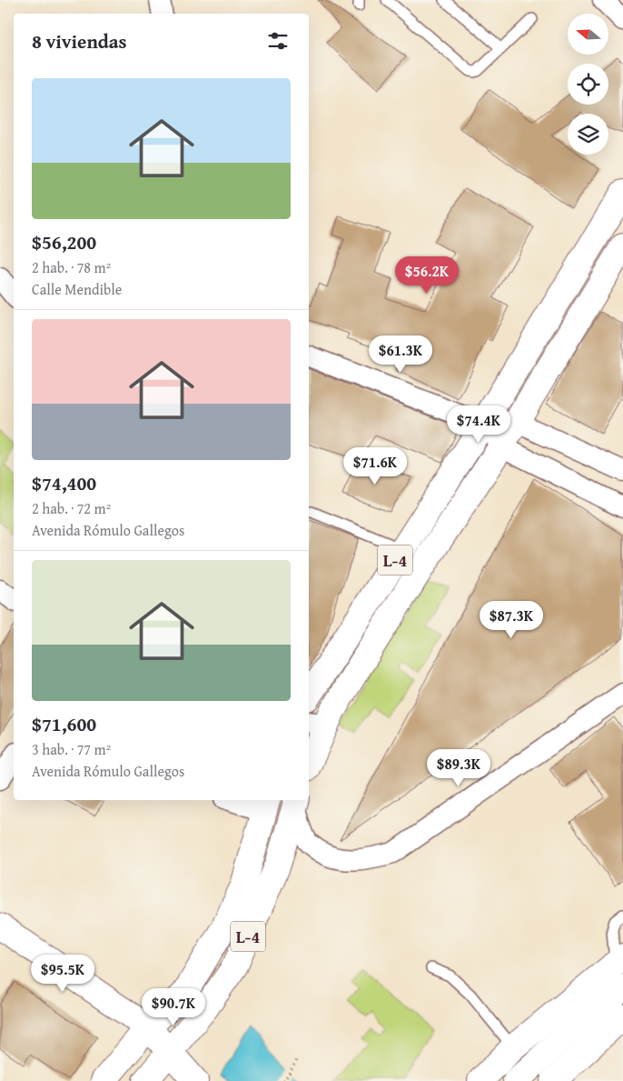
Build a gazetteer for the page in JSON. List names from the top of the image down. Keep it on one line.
{"streets":{"main road":["L-4"]},"north":"left","page":{"heading":"8 viviendas","list":[{"name":"$56,200","note":"2 hab. · 78 m² · Calle Mendible"},{"name":"$74,400","note":"2 hab. · 72 m² · Avenida Rómulo Gallegos"},{"name":"$71,600","note":"3 hab. · 77 m² · Avenida Rómulo Gallegos"}],"price":["$56.2K","$61.3K","$74.4K","$71.6K","$87.3K","$89.3K","$95.5K","$90.7K"]}}
